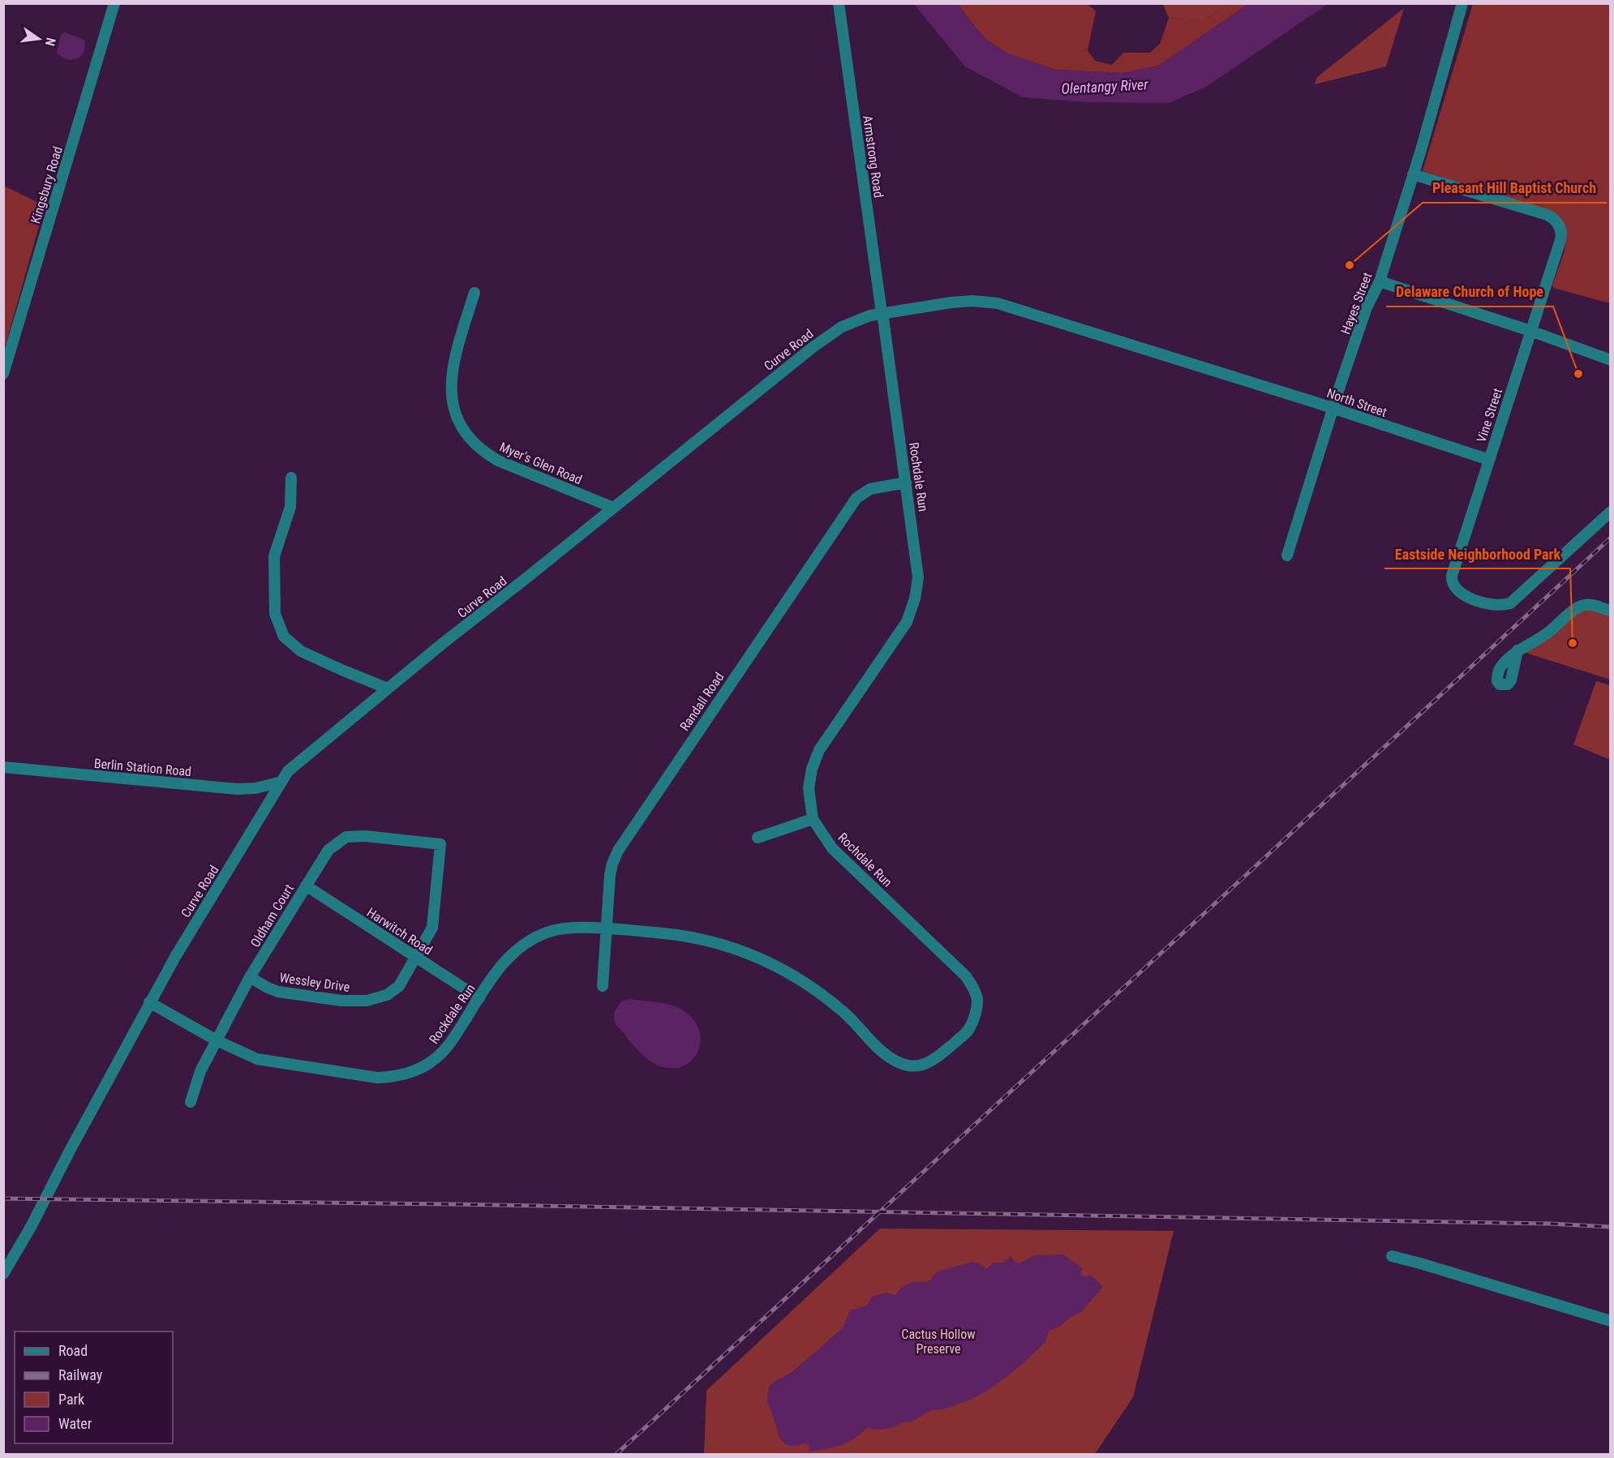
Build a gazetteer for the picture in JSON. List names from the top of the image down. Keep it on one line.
{"streets":{"street":["Armstrong Road","Kingsbury Road","Hayes Street","Curve Road","North Street","Vine Street","Myer's Glen Road","Rochdale Run","Randall Road","Berlin Station Road","Oldham Court","Harwitch Road","Wessley Drive","Rockdale Run"]},"crossings":[["Armstrong Road","Curve Road"],["Armstrong Road","Rochdale Run"],["Hayes Street","North Street"],["Hayes Street","Vine Street"],["Curve Road","North Street"],["Curve Road","Myer's Glen Road"],["Curve Road","Rochdale Run"],["Curve Road","Berlin Station Road"],["Curve Road","Rockdale Run"],["North Street","Vine Street"],["Rochdale Run","Randall Road"],["Rochdale Run","Rockdale Run"],["Randall Road","Rockdale Run"],["Oldham Court","Harwitch Road"],["Oldham Court","Wessley Drive"],["Oldham Court","Rockdale Run"],["Harwitch Road","Wessley Drive"],["Harwitch Road","Rockdale Run"]],"water":["Olentangy River"],"parks":["Cactus Hollow Preserve"],"places":["Pleasant Hill Baptist Church","Delaware Church of Hope","Eastside Neighborhood Park"],"legend":["Road","Railway","Park","Water"],"north":"right"}
